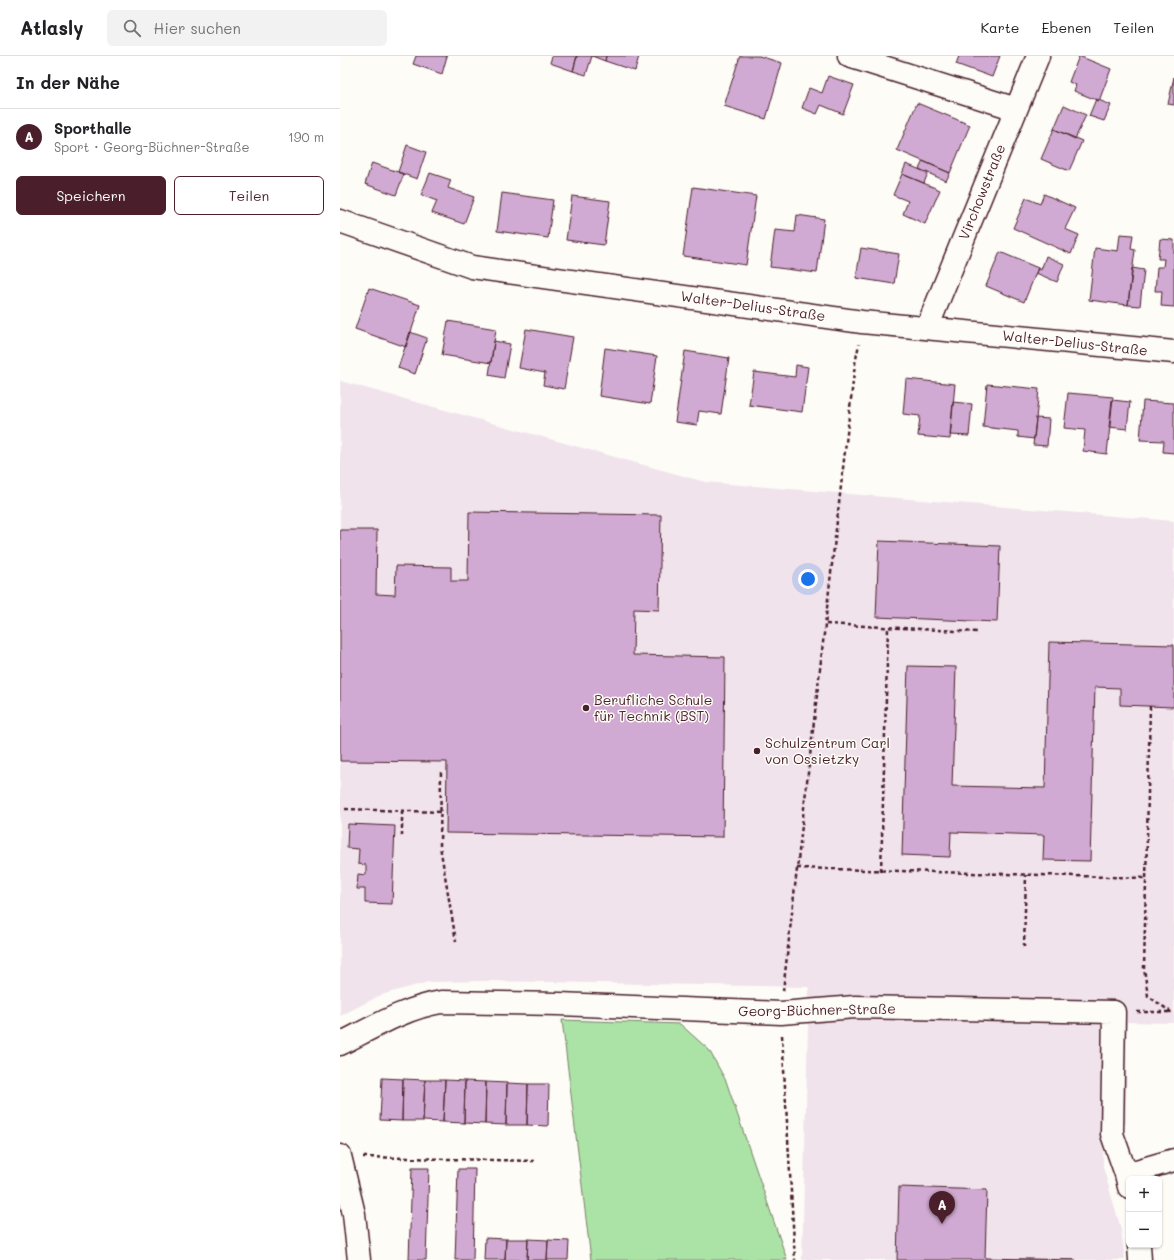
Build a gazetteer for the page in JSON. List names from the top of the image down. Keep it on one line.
{"streets":{"street":["Virchowstraße","Walter-Delius-Straße","Georg-Büchner-Straße"]},"crossings":[["Virchowstraße","Walter-Delius-Straße"]],"places":["Berufliche Schule für Technik (BST)","Schulzentrum Carl von Ossietzky"],"page":{"header":"Atlasly","search":"Hier suchen","nav":["Karte","Ebenen","Teilen"],"heading":"In der Nähe","list":[{"mark":"A","name":"Sporthalle","note":"Sport · Georg-Büchner-Straße","value":"190 m"}],"buttons":["Speichern","Teilen"],"map_buttons":["+","−"],"pins":"A"}}
